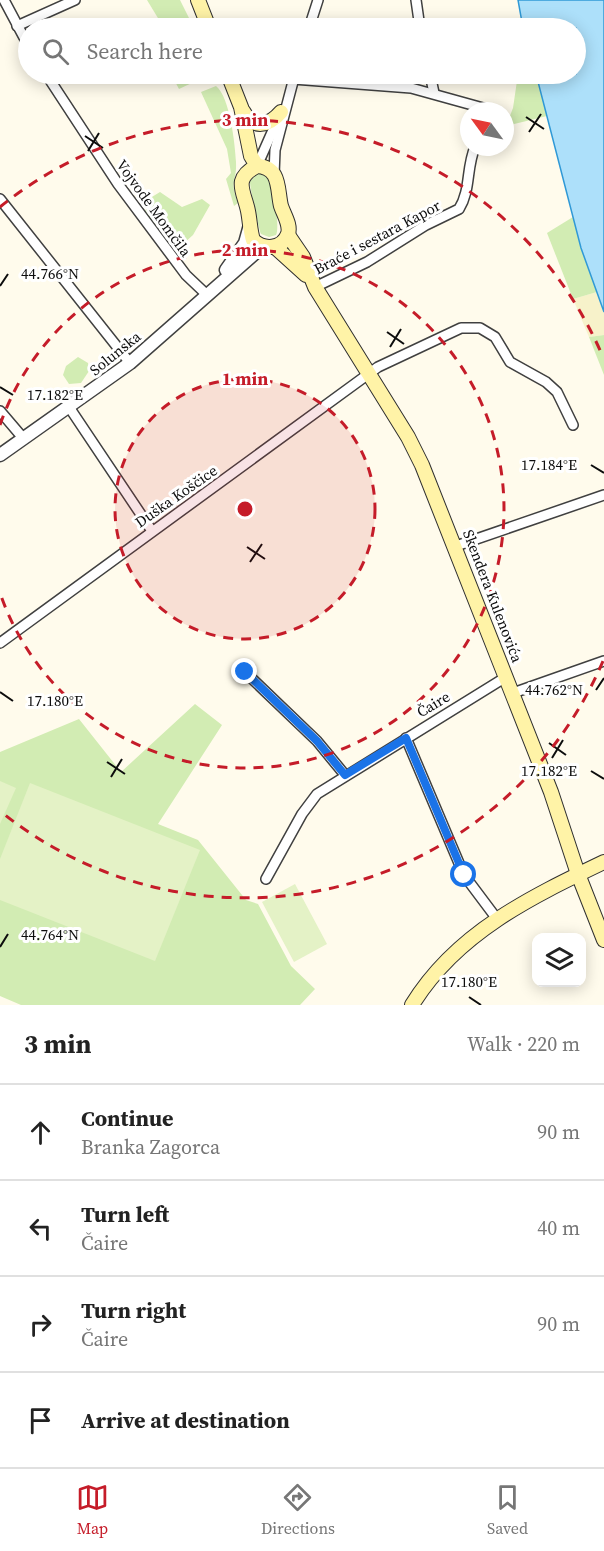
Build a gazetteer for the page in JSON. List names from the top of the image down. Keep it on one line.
{"streets":{"main road":["Skendera Kulenovića"],"street":["Vojvode Momčila","Braće i sestara Kapor","Solunska","Duška Koščice","Čaire"]},"crossings":[["Vojvode Momčila","Solunska"],["Braće i sestara Kapor","Skendera Kulenovića"],["Solunska","Skendera Kulenovića"],["Duška Koščice","Skendera Kulenovića"],["Skendera Kulenovića","Čaire"]],"north":"top left","page":{"search":"Search here","heading":["3 min","Walk · 220 m"],"list":[["Continue","Branka Zagorca","90 m"],["Turn left","Čaire","40 m"],["Turn right","Čaire","90 m"],"Arrive at destination"],"nav":["Map","Directions","Saved"]},"coordinates":["44.766°N","17.182°E","17.184°E","44.762°N","17.180°E","44.764°N"],"rings":["3 min","2 min","1 min"]}
